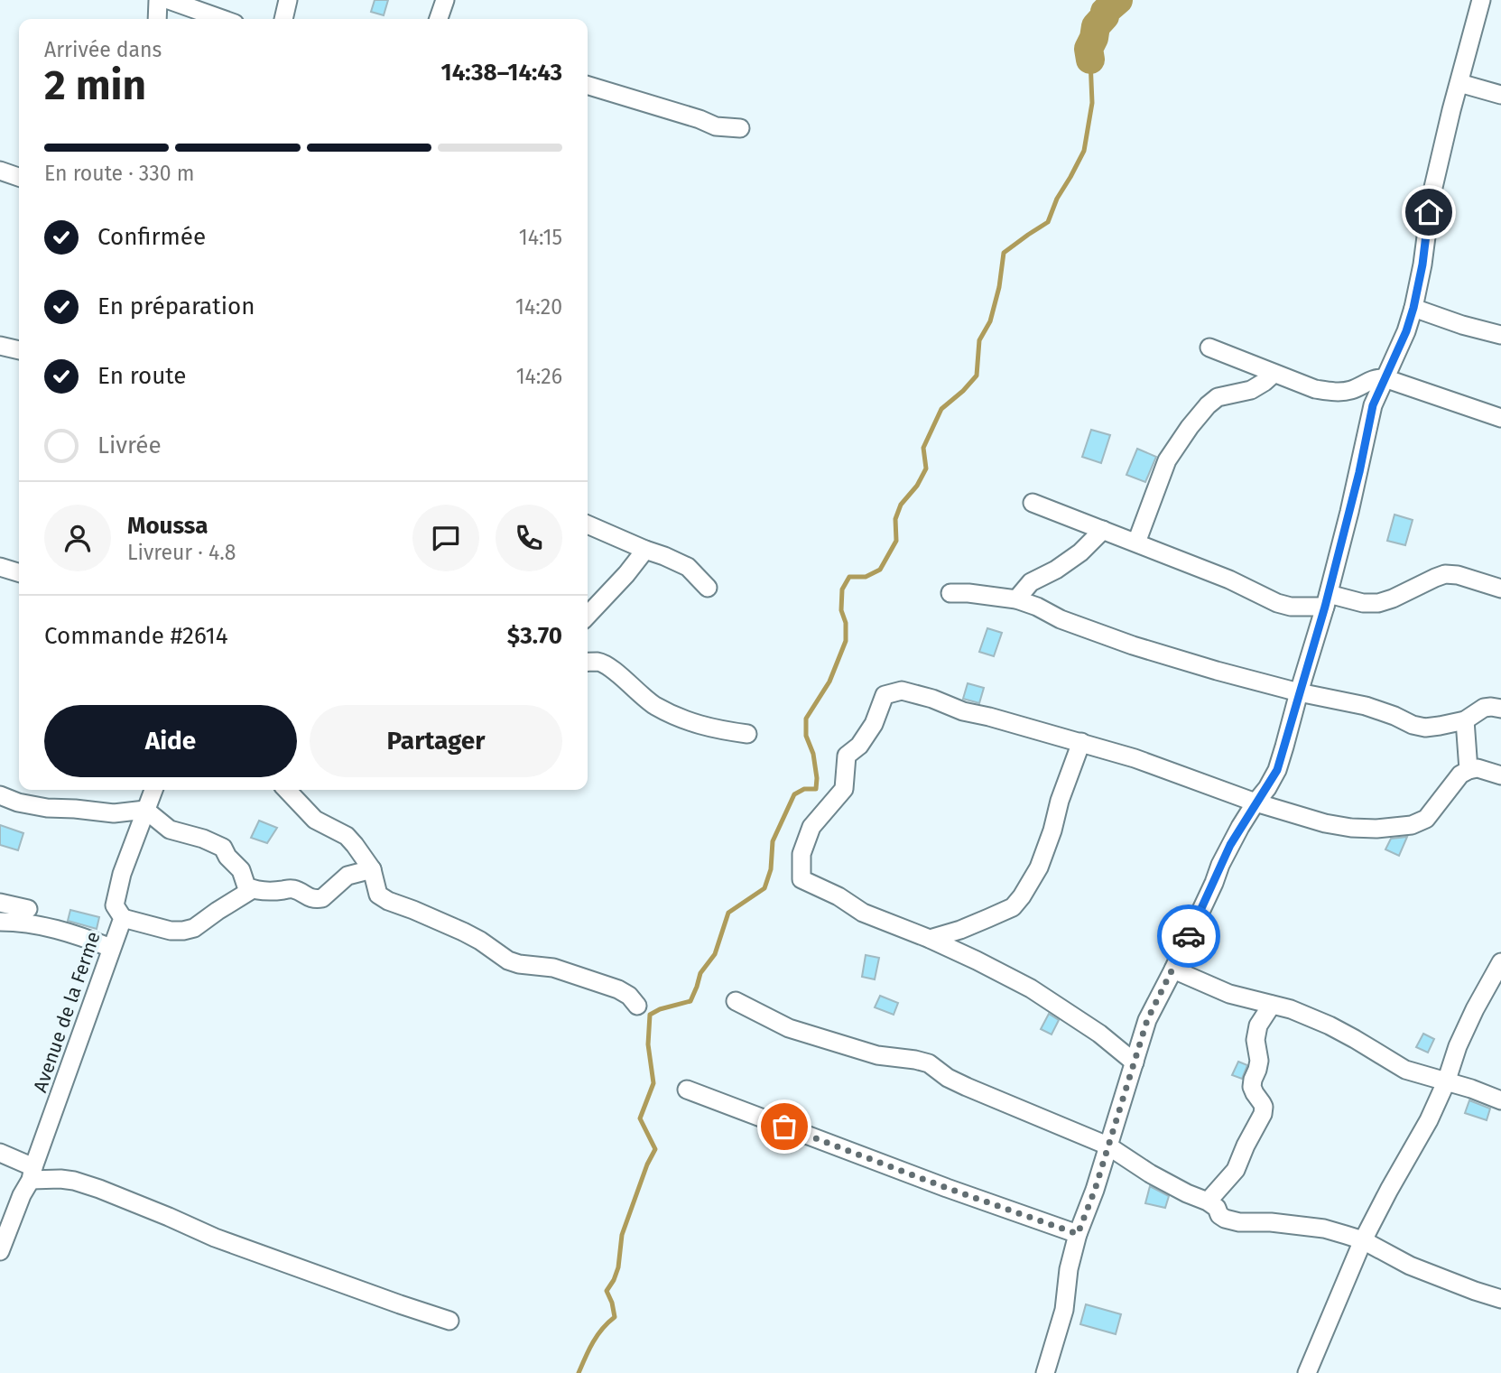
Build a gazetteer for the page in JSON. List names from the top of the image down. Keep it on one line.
{"streets":{"street":["Avenue de la Ferme"]},"page":{"heading":["2 min","Arrivée dans","14:38–14:43"],"panel":["Moussa","Livreur · 4.8","Commande #2614","$3.70"],"bar":"En route · 330 m","list":[["Confirmée","14:15"],["En préparation","14:20"],["En route","14:26"],"Livrée"],"buttons":["Aide","Partager"]}}
